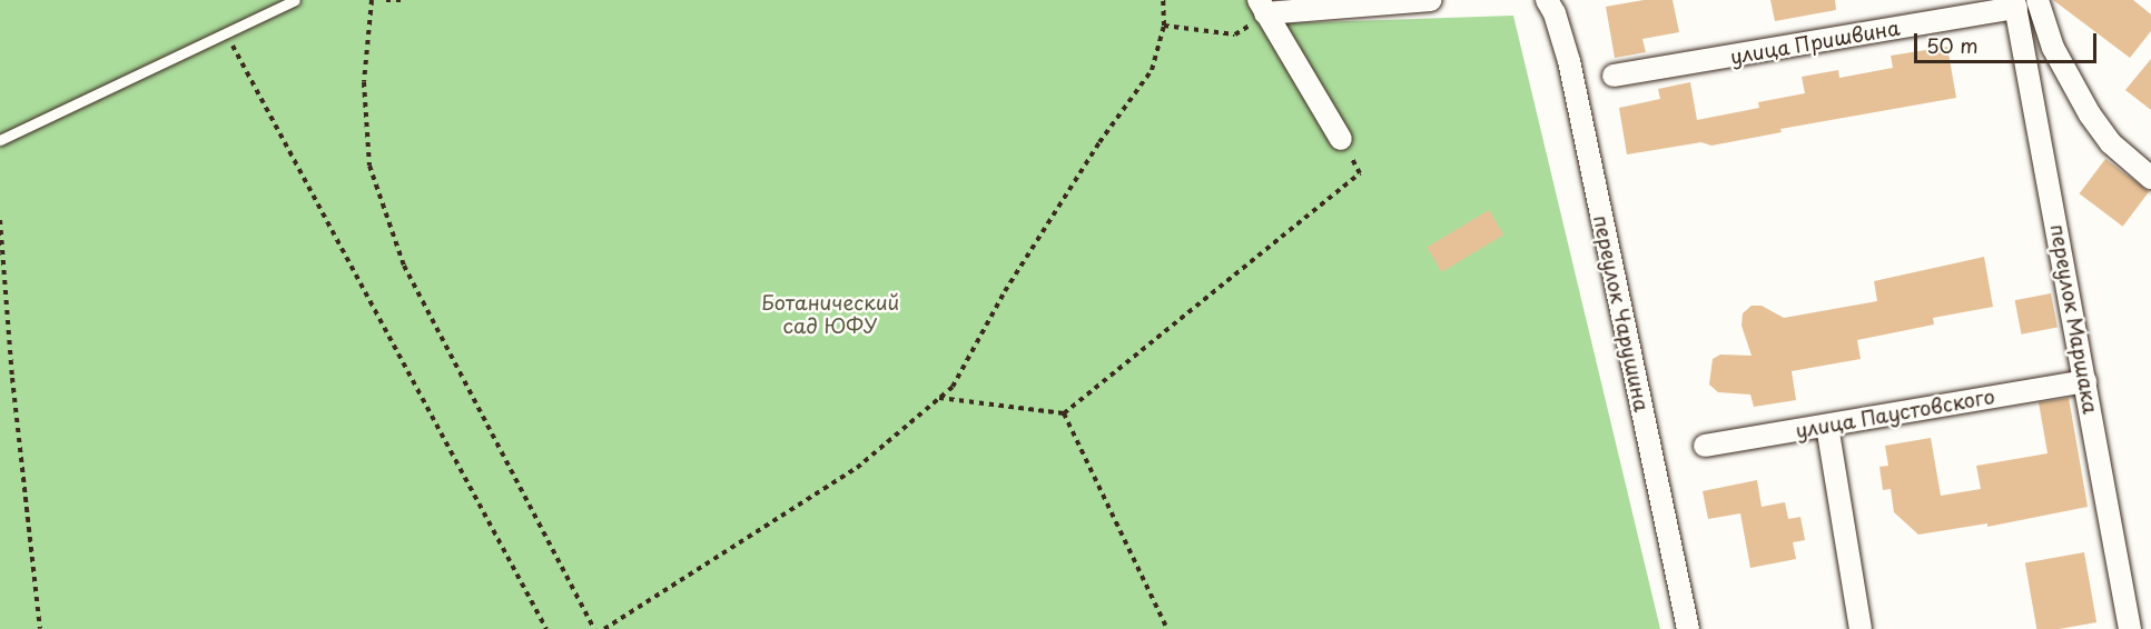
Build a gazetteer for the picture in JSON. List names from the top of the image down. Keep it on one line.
{"streets":{"street":["улица Пришвина","переулок Чарушина","переулок Маршака","улица Паустовского"]},"crossings":[["улица Пришвина","переулок Маршака"],["переулок Маршака","улица Паустовского"]],"parks":["Ботанический сад ЮФУ"],"scale_bar":"50 m"}
